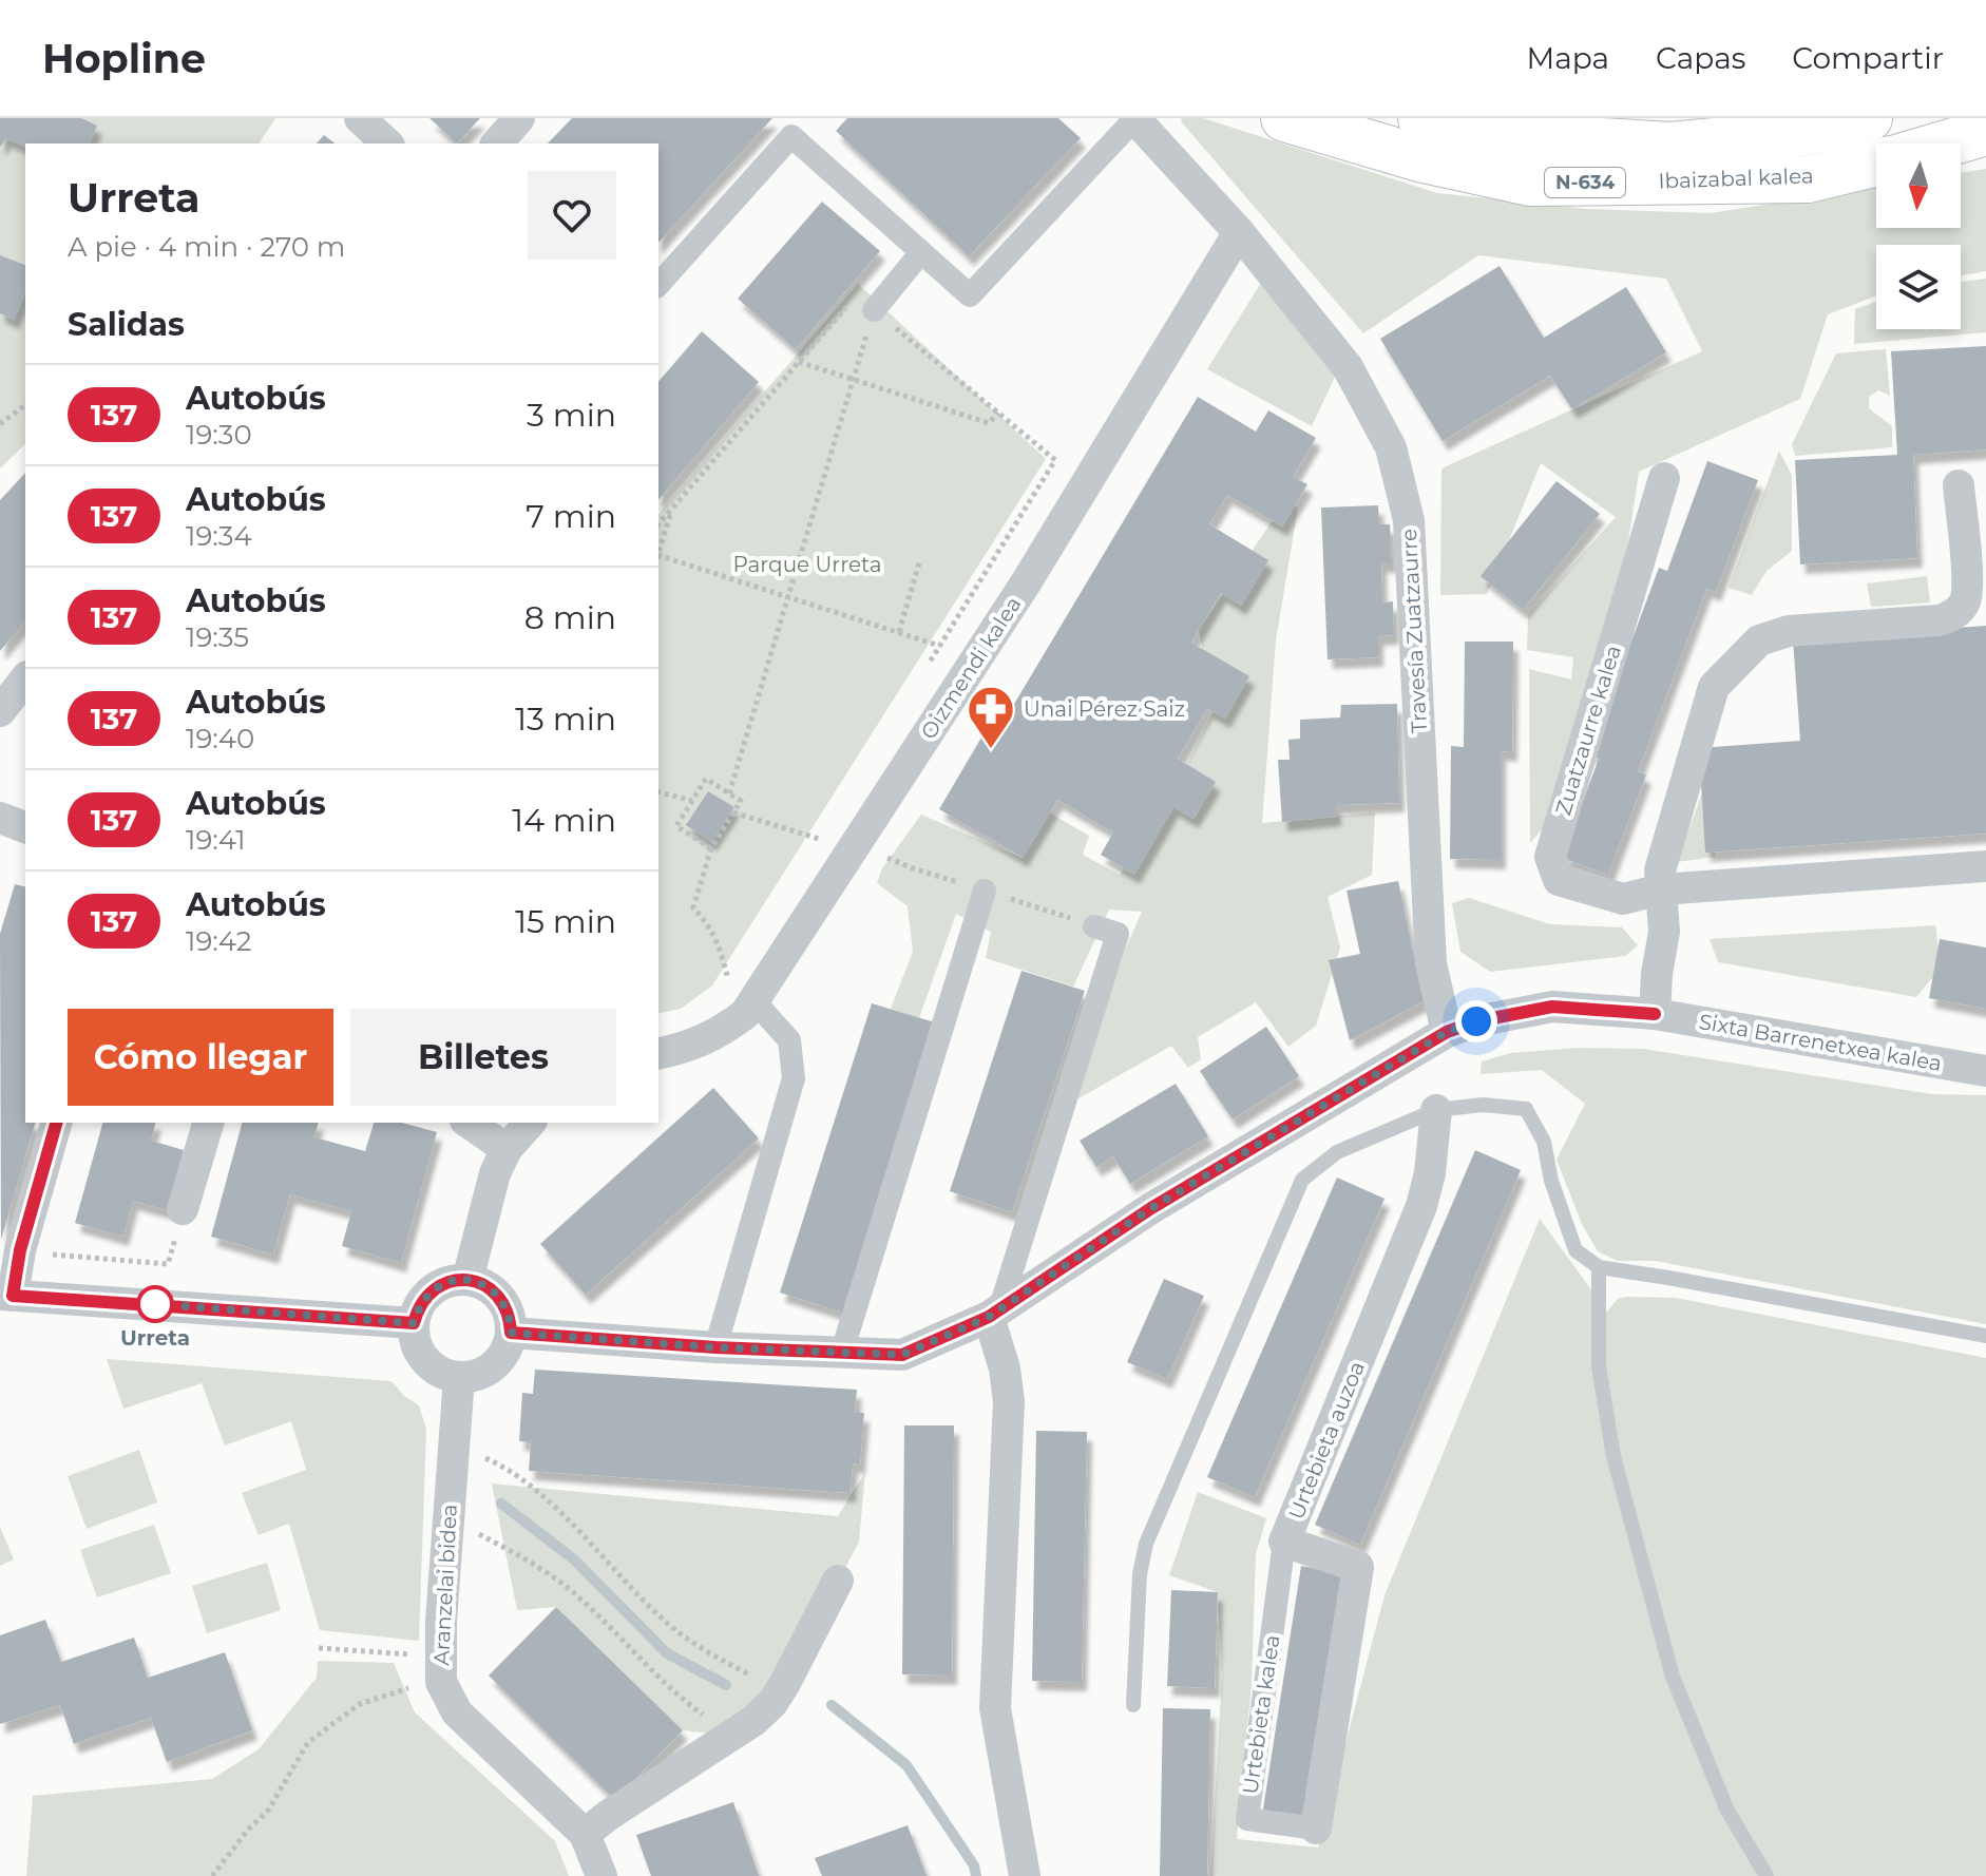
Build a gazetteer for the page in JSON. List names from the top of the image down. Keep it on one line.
{"streets":{"highway":["Ibaizabal kalea","N-634"],"street":["Travesía Zuatzaurre","Oizmendi kalea","Zuatzaurre kalea","Sixta Barrenetxea kalea","Urtebieta auzoa","Aranzelai bidea","Urtebieta kalea"]},"crossings":[["Travesía Zuatzaurre","Oizmendi kalea"],["Urtebieta auzoa","Urtebieta kalea"]],"parks":["Parque Urreta"],"places":{"pharmacy":["Unai Pérez Saiz"],"other":["Urreta"]},"lines":["bus line 137"],"north":"bottom","page":{"header":"Hopline","nav":["Mapa","Capas","Compartir"],"heading":[["Urreta","A pie · 4 min · 270 m"],"Salidas"],"list":[{"mark":"137","name":"Autobús","note":"19:30","value":"3 min"},{"mark":"137","name":"Autobús","note":"19:34","value":"7 min"},{"mark":"137","name":"Autobús","note":"19:35","value":"8 min"},{"mark":"137","name":"Autobús","note":"19:40","value":"13 min"},{"mark":"137","name":"Autobús","note":"19:41","value":"14 min"},{"mark":"137","name":"Autobús","note":"19:42","value":"15 min"}],"buttons":["Cómo llegar","Billetes"]}}
